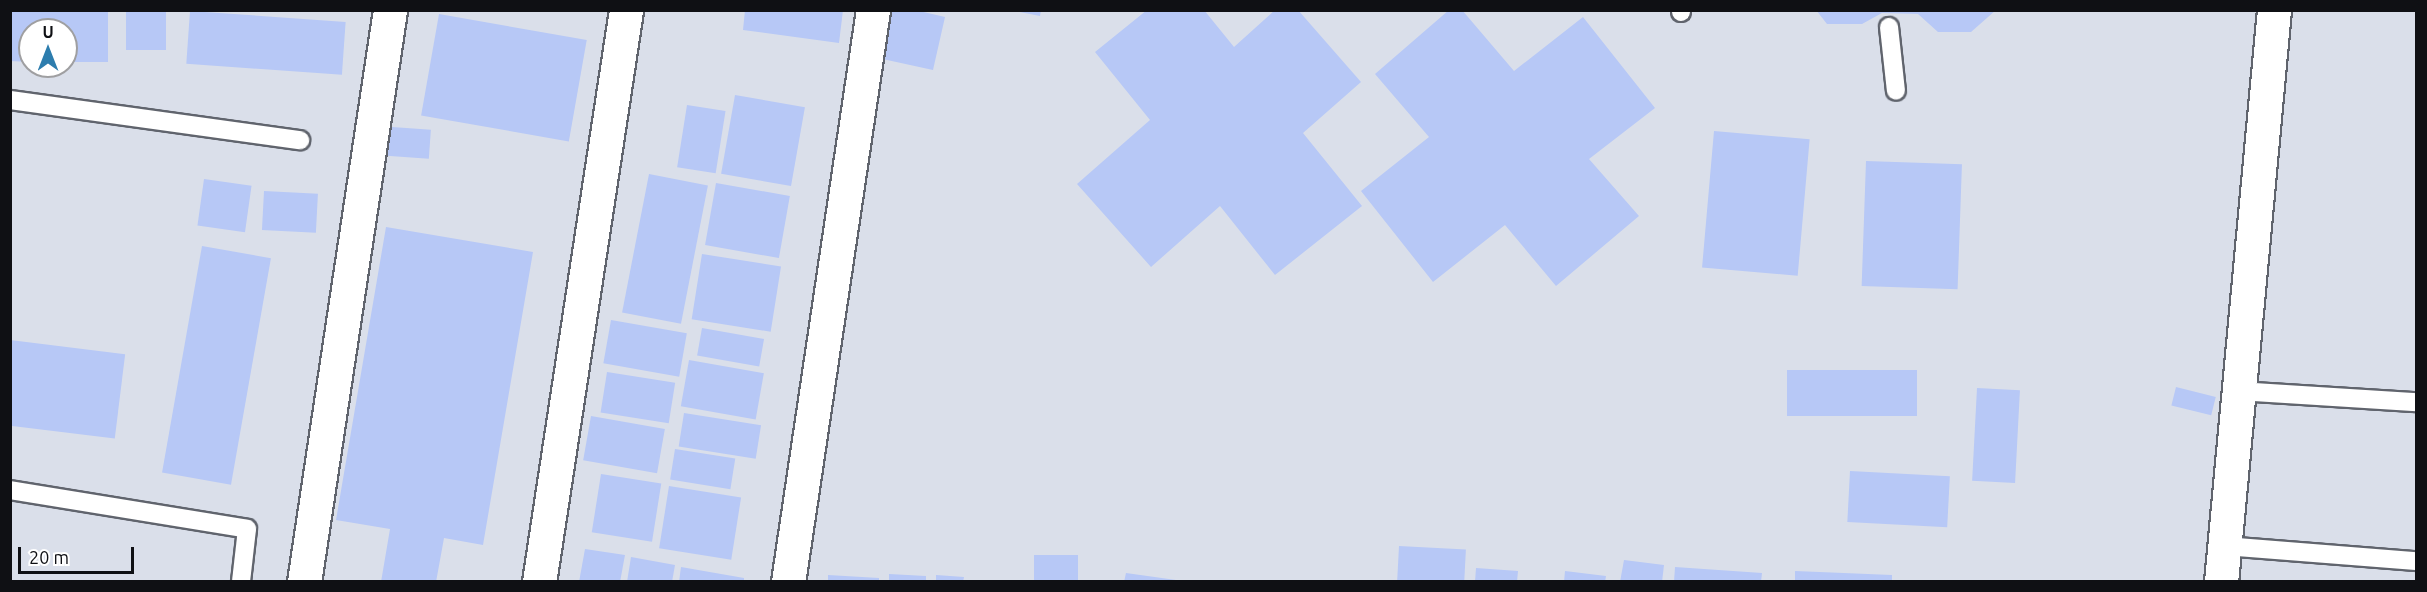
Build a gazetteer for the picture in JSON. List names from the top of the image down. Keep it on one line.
{"scale_bar":"20 m","north":"top"}
